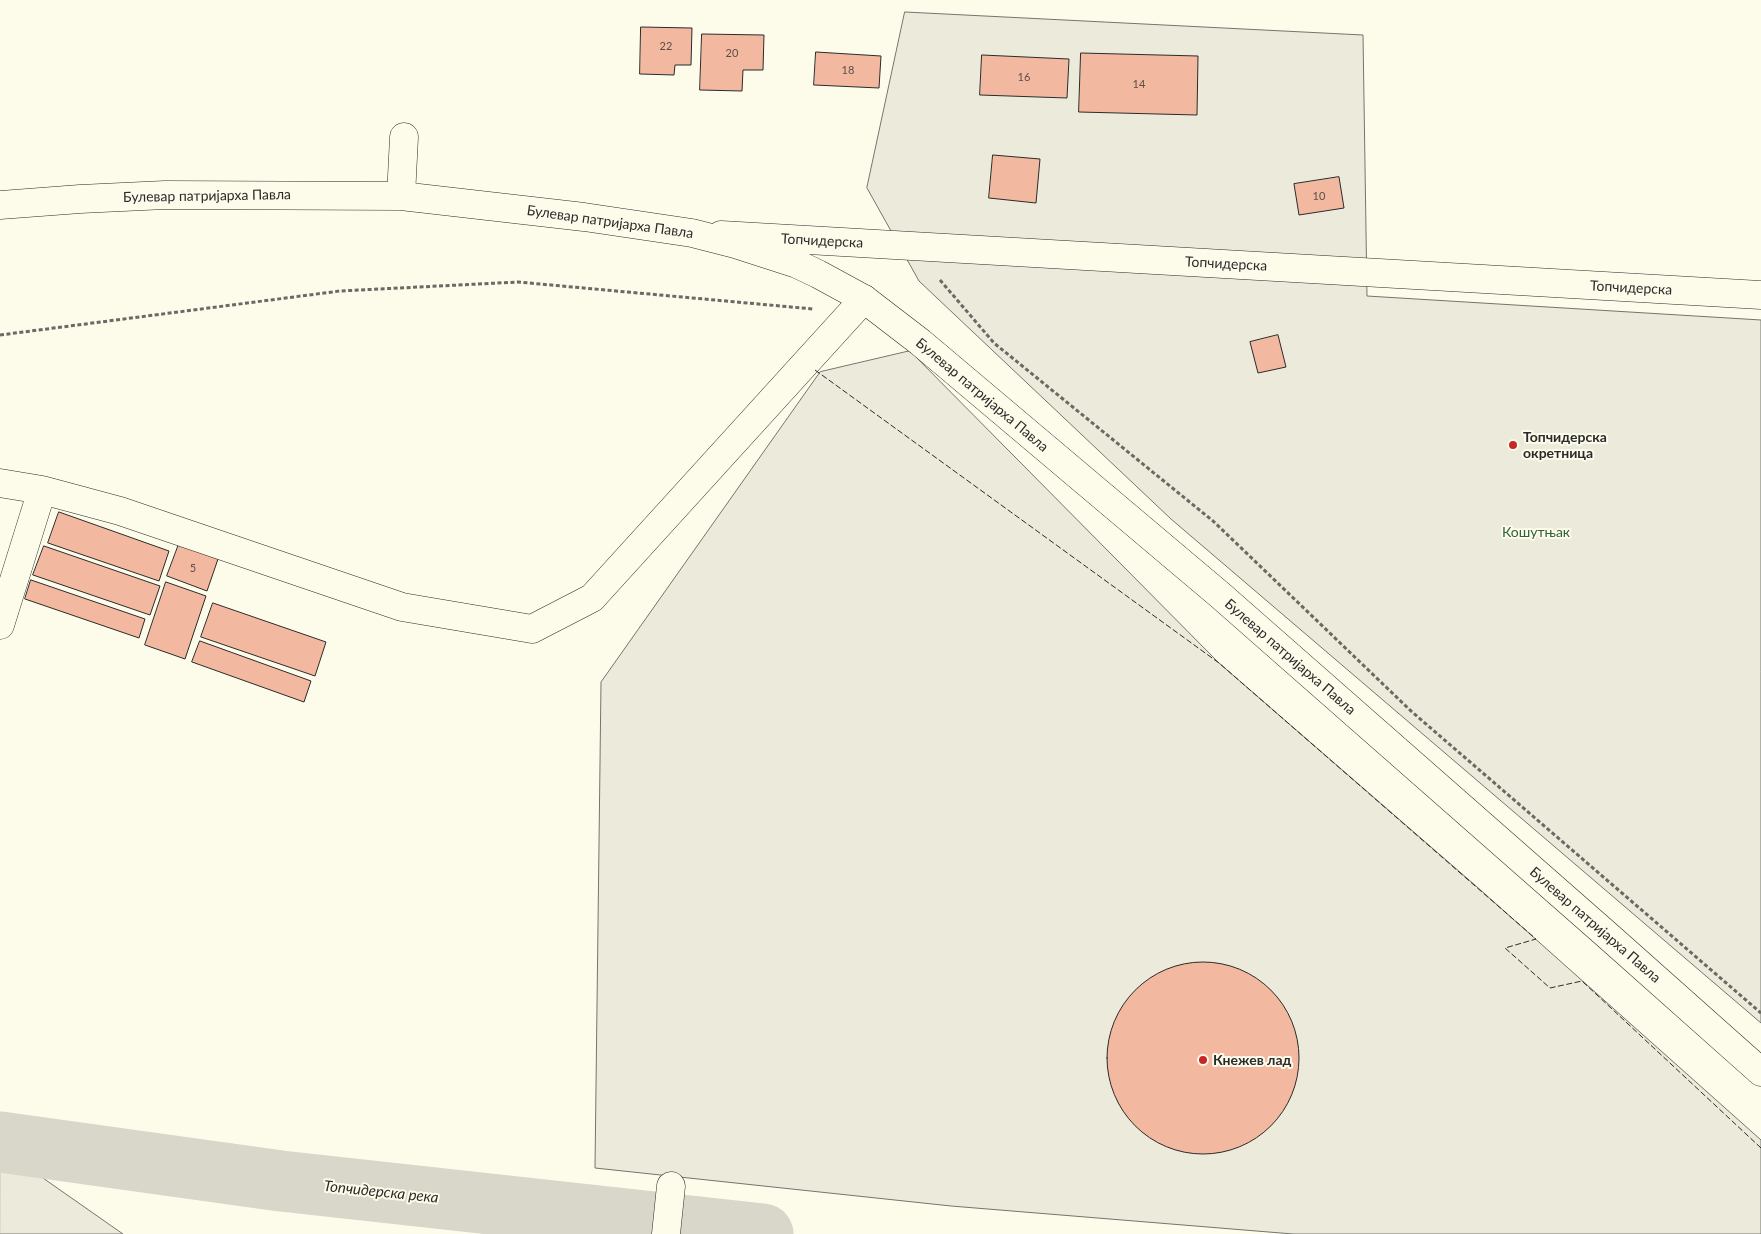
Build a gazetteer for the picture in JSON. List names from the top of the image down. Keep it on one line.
{"streets":{"main road":["Булевар патријарха Павла","Топчидерска"]},"crossings":[["Булевар патријарха Павла","Топчидерска"]],"water":["Топчидерска река"],"parks":["Кошутњак"],"places":["Топчидерска окретница","Кнежев лад"],"house_numbers":["22","20","18","16","14","10","5"]}
